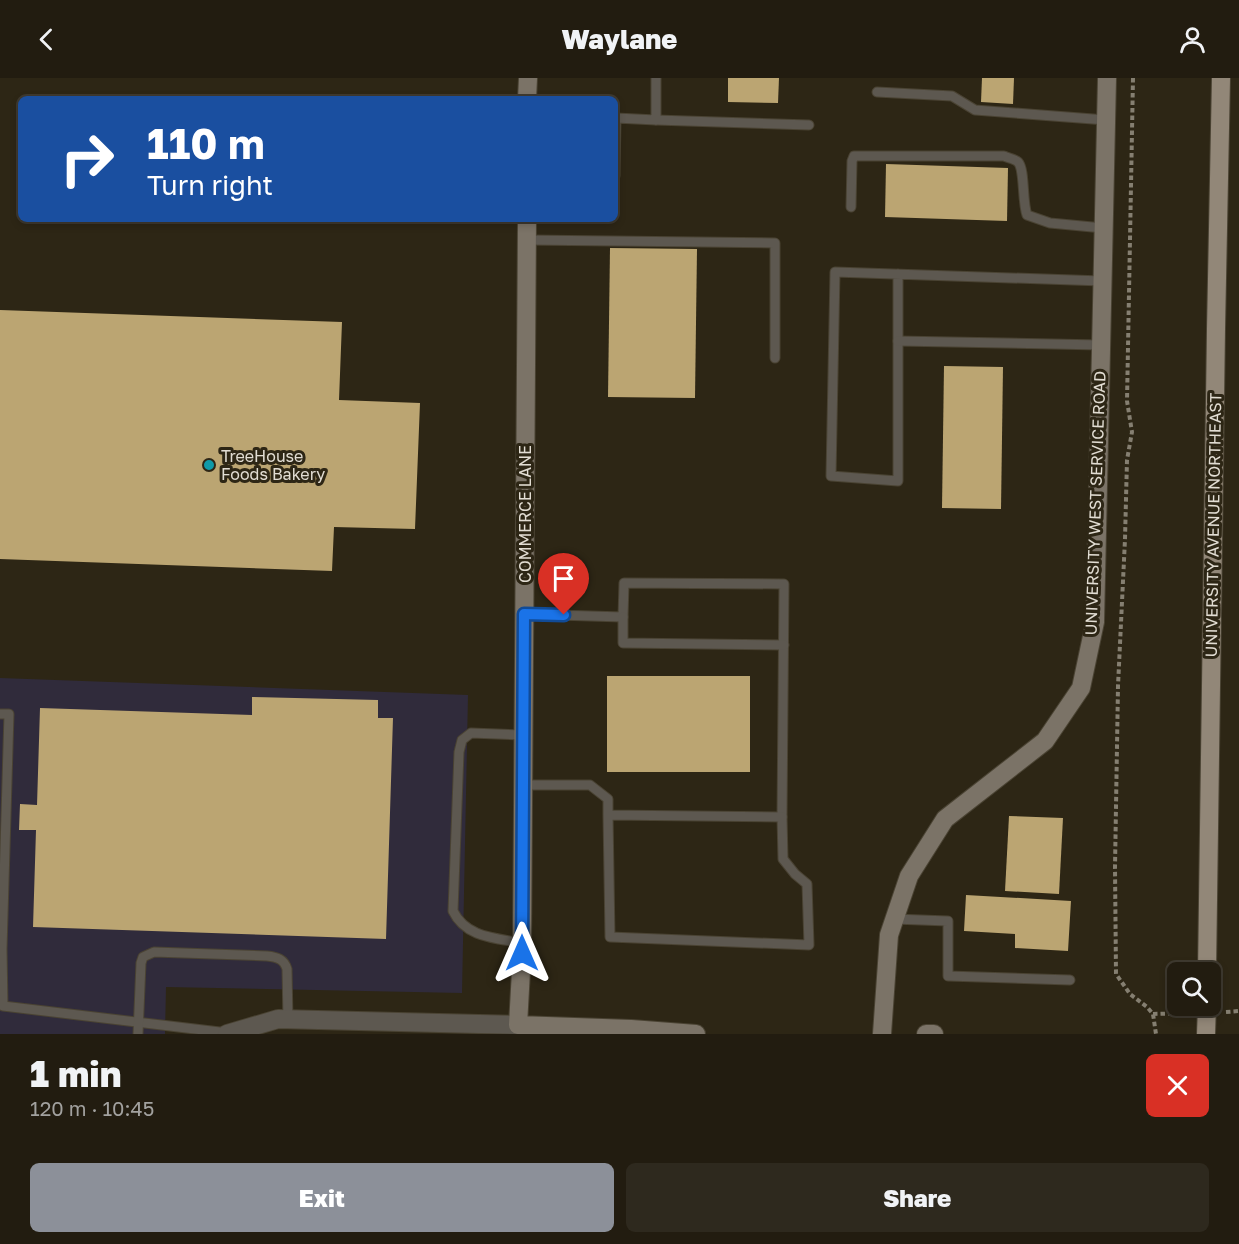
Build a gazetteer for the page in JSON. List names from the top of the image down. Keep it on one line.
{"streets":{"main road":["UNIVERSITY AVENUE NORTHEAST"],"street":["UNIVERSITY WEST SERVICE ROAD","COMMERCE LANE"]},"places":["TreeHouse Foods Bakery"],"page":{"header":"Waylane","turn":["110 m","Turn right"],"heading":["1 min","120 m · 10:45"],"buttons":["Exit","Share"]}}
